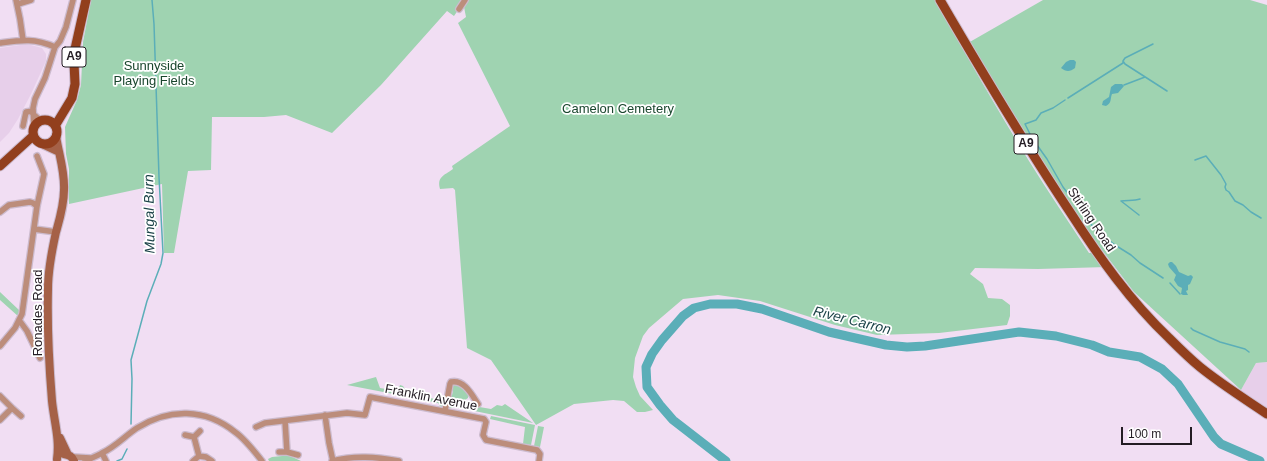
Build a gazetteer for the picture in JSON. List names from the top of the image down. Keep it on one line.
{"streets":{"main road":["A9","Stirling Road","Ronades Road"],"street":["Franklin Avenue"]},"water":["Mungal Burn","River Carron"],"parks":["Sunnyside Playing Fields","Camelon Cemetery"],"scale_bar":"100 m"}
